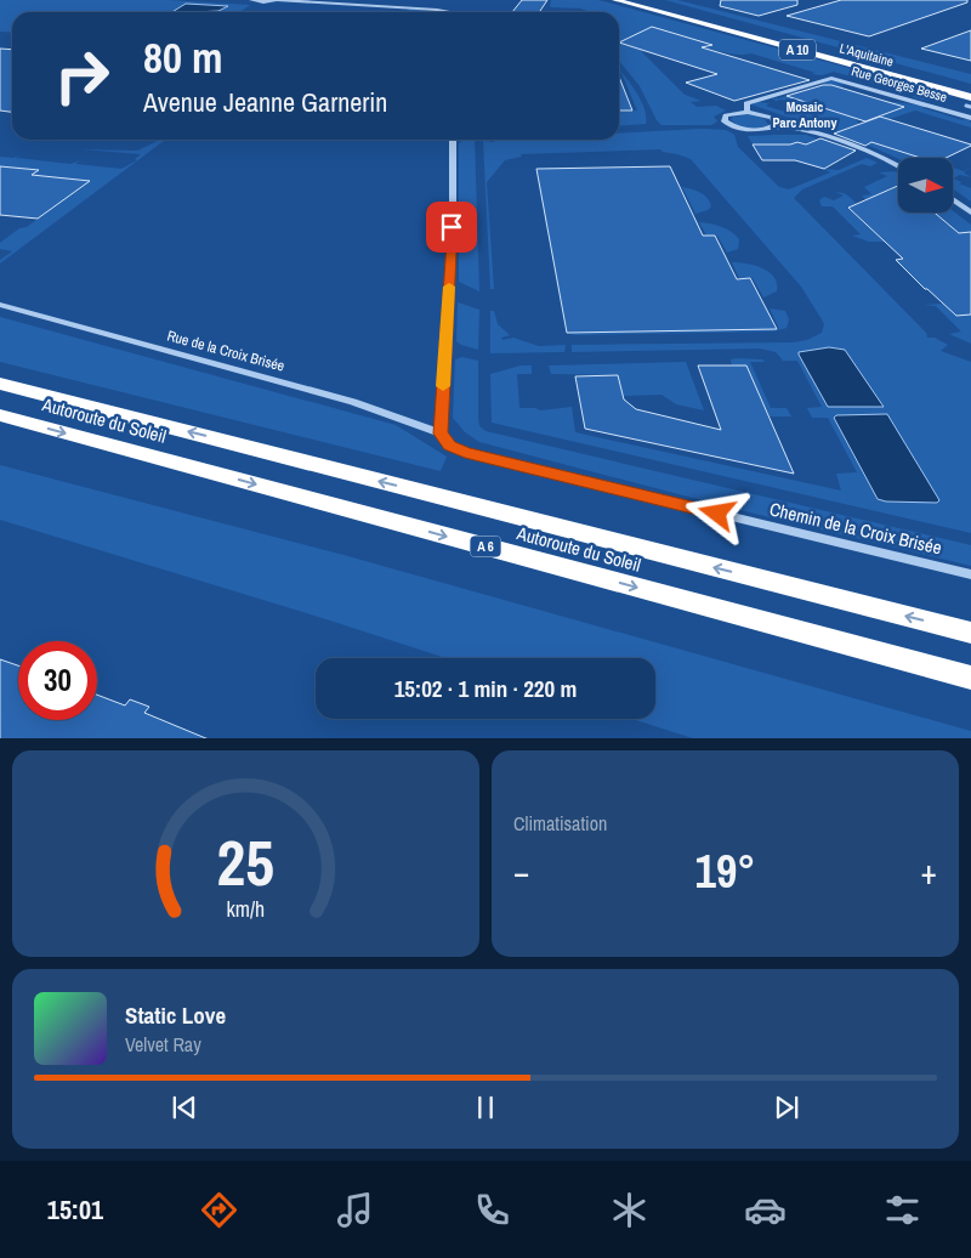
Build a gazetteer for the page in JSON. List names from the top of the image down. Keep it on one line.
{"streets":{"highway":["A 10","L'Aquitaine","Autoroute du Soleil","A 6"],"street":["Rue Georges Besse","Rue de la Croix Brisée","Chemin de la Croix Brisée"]},"crossings":[["Rue de la Croix Brisée","Chemin de la Croix Brisée"]],"districts":["Mosaic Parc Antony"],"north":"right","page":{"turn":["80 m","Avenue Jeanne Garnerin"],"limit":"30","trip":"15:02 · 1 min · 220 m","tile":"Climatisation","heat":["−","19°","+"],"song":["Static Love","Velvet Ray"],"tabs":"15:01","gauge":["25","km/h"]}}
